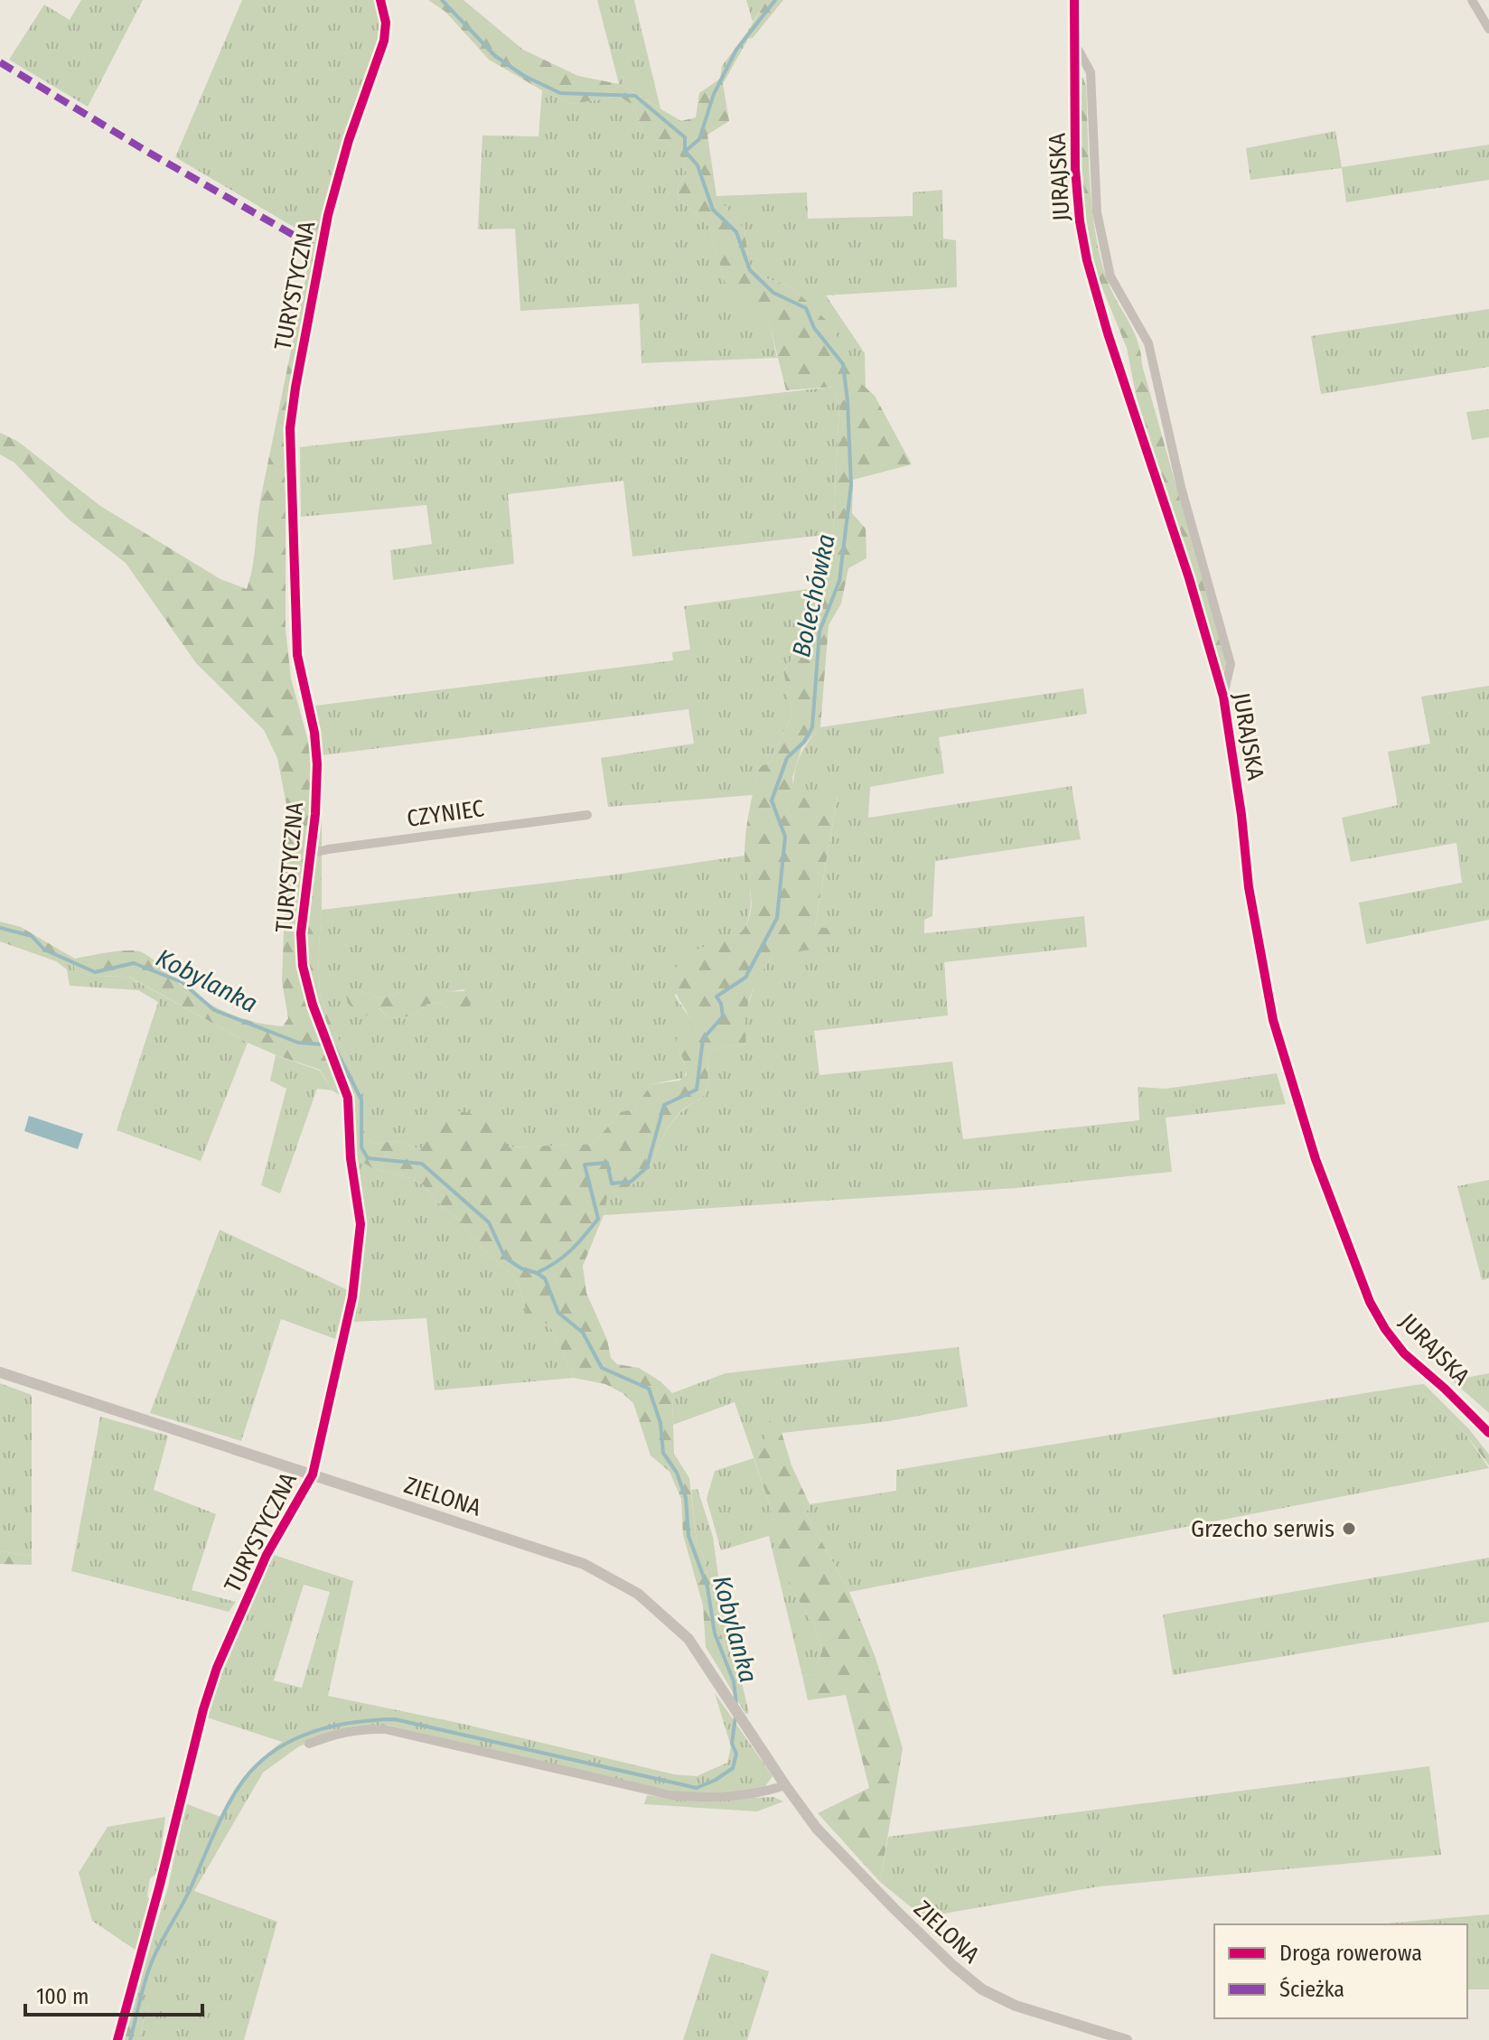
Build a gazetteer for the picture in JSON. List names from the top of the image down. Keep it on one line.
{"streets":{"street":["JURAJSKA","TURYSTYCZNA","CZYNIEC","ZIELONA"]},"crossings":[["TURYSTYCZNA","CZYNIEC"],["TURYSTYCZNA","ZIELONA"]],"water":["Bolechówka","Kobylanka"],"places":["Grzecho serwis"],"legend":["Droga rowerowa","Ścieżka"],"scale_bar":"100 m"}
